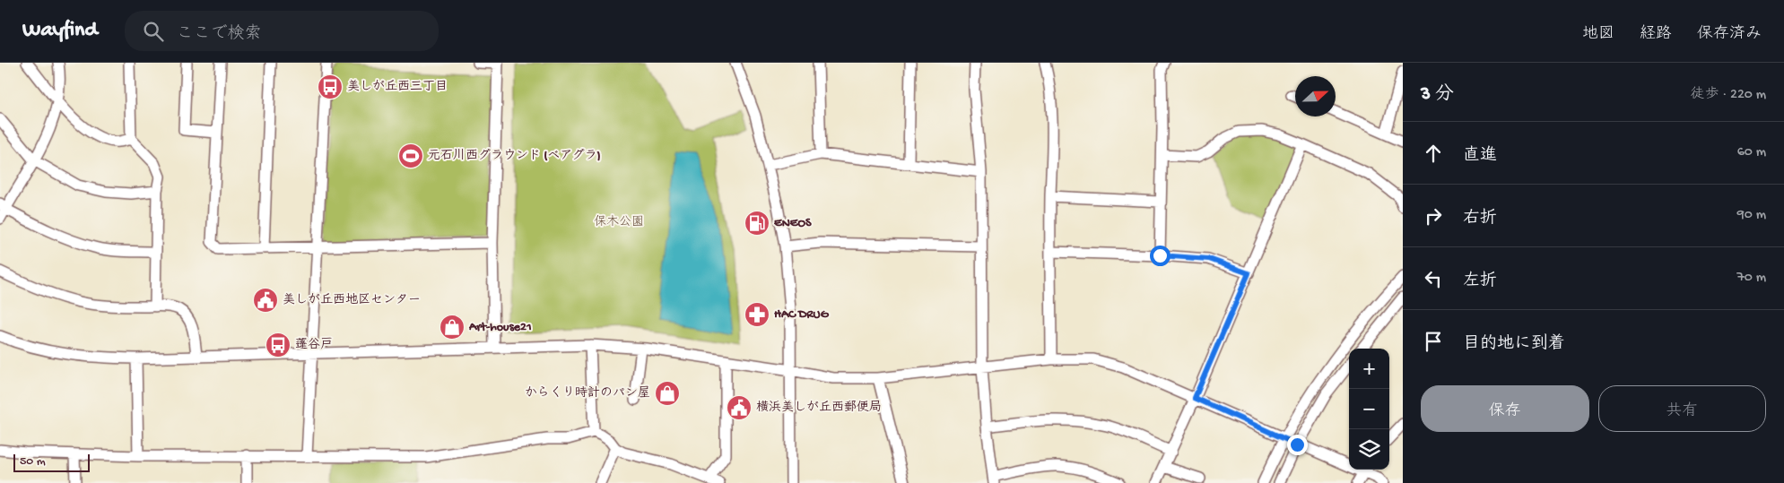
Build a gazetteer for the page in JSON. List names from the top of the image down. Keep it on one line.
{"parks":["保木公園"],"places":{"bus stop":["美しが丘西三丁目","蓬谷戸"],"sports":["元石川西グラウンド (ベアグラ)"],"fuel station":["ENEOS"],"public building":["美しが丘西地区センター","横浜美しが丘西郵便局"],"pharmacy":["HAC DRUG"],"shop":["Art-house21","からくり時計のパン屋"]},"scale_bar":"50 m","north":"right","page":{"header":"Wayfind","search":"ここで検索","nav":["地図","経路","保存済み"],"heading":["3 分","徒歩 · 220 m"],"list":[["直進","60 m"],["右折","90 m"],["左折","70 m"],"目的地に到着"],"map_buttons":["+","−"],"buttons":["保存","共有"],"scale":"50 m"}}
